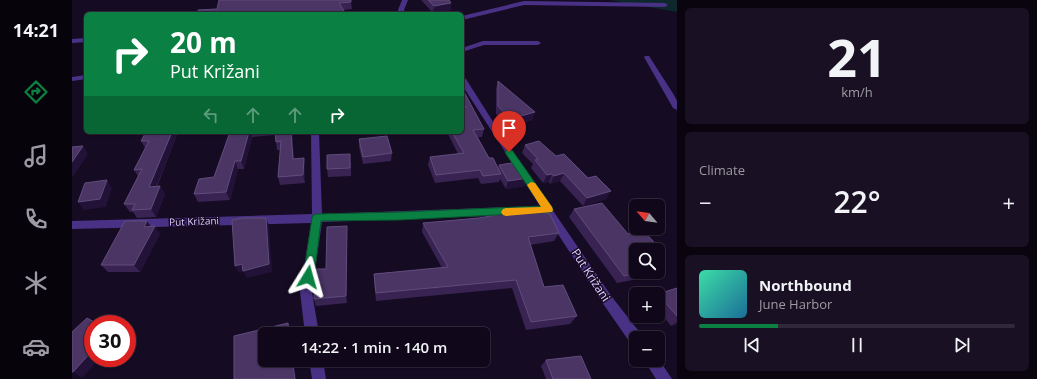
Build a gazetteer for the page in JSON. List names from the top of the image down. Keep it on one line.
{"streets":{"street":["Put Križani"]},"north":"top left","page":{"tabs":"14:21","tile":[["21","km/h"],"Climate"],"turn":["20 m","Put Križani"],"heat":["−","22°","+"],"map_buttons":["+","−"],"song":["Northbound","June Harbor"],"limit":"30","trip":"14:22 · 1 min · 140 m"}}
